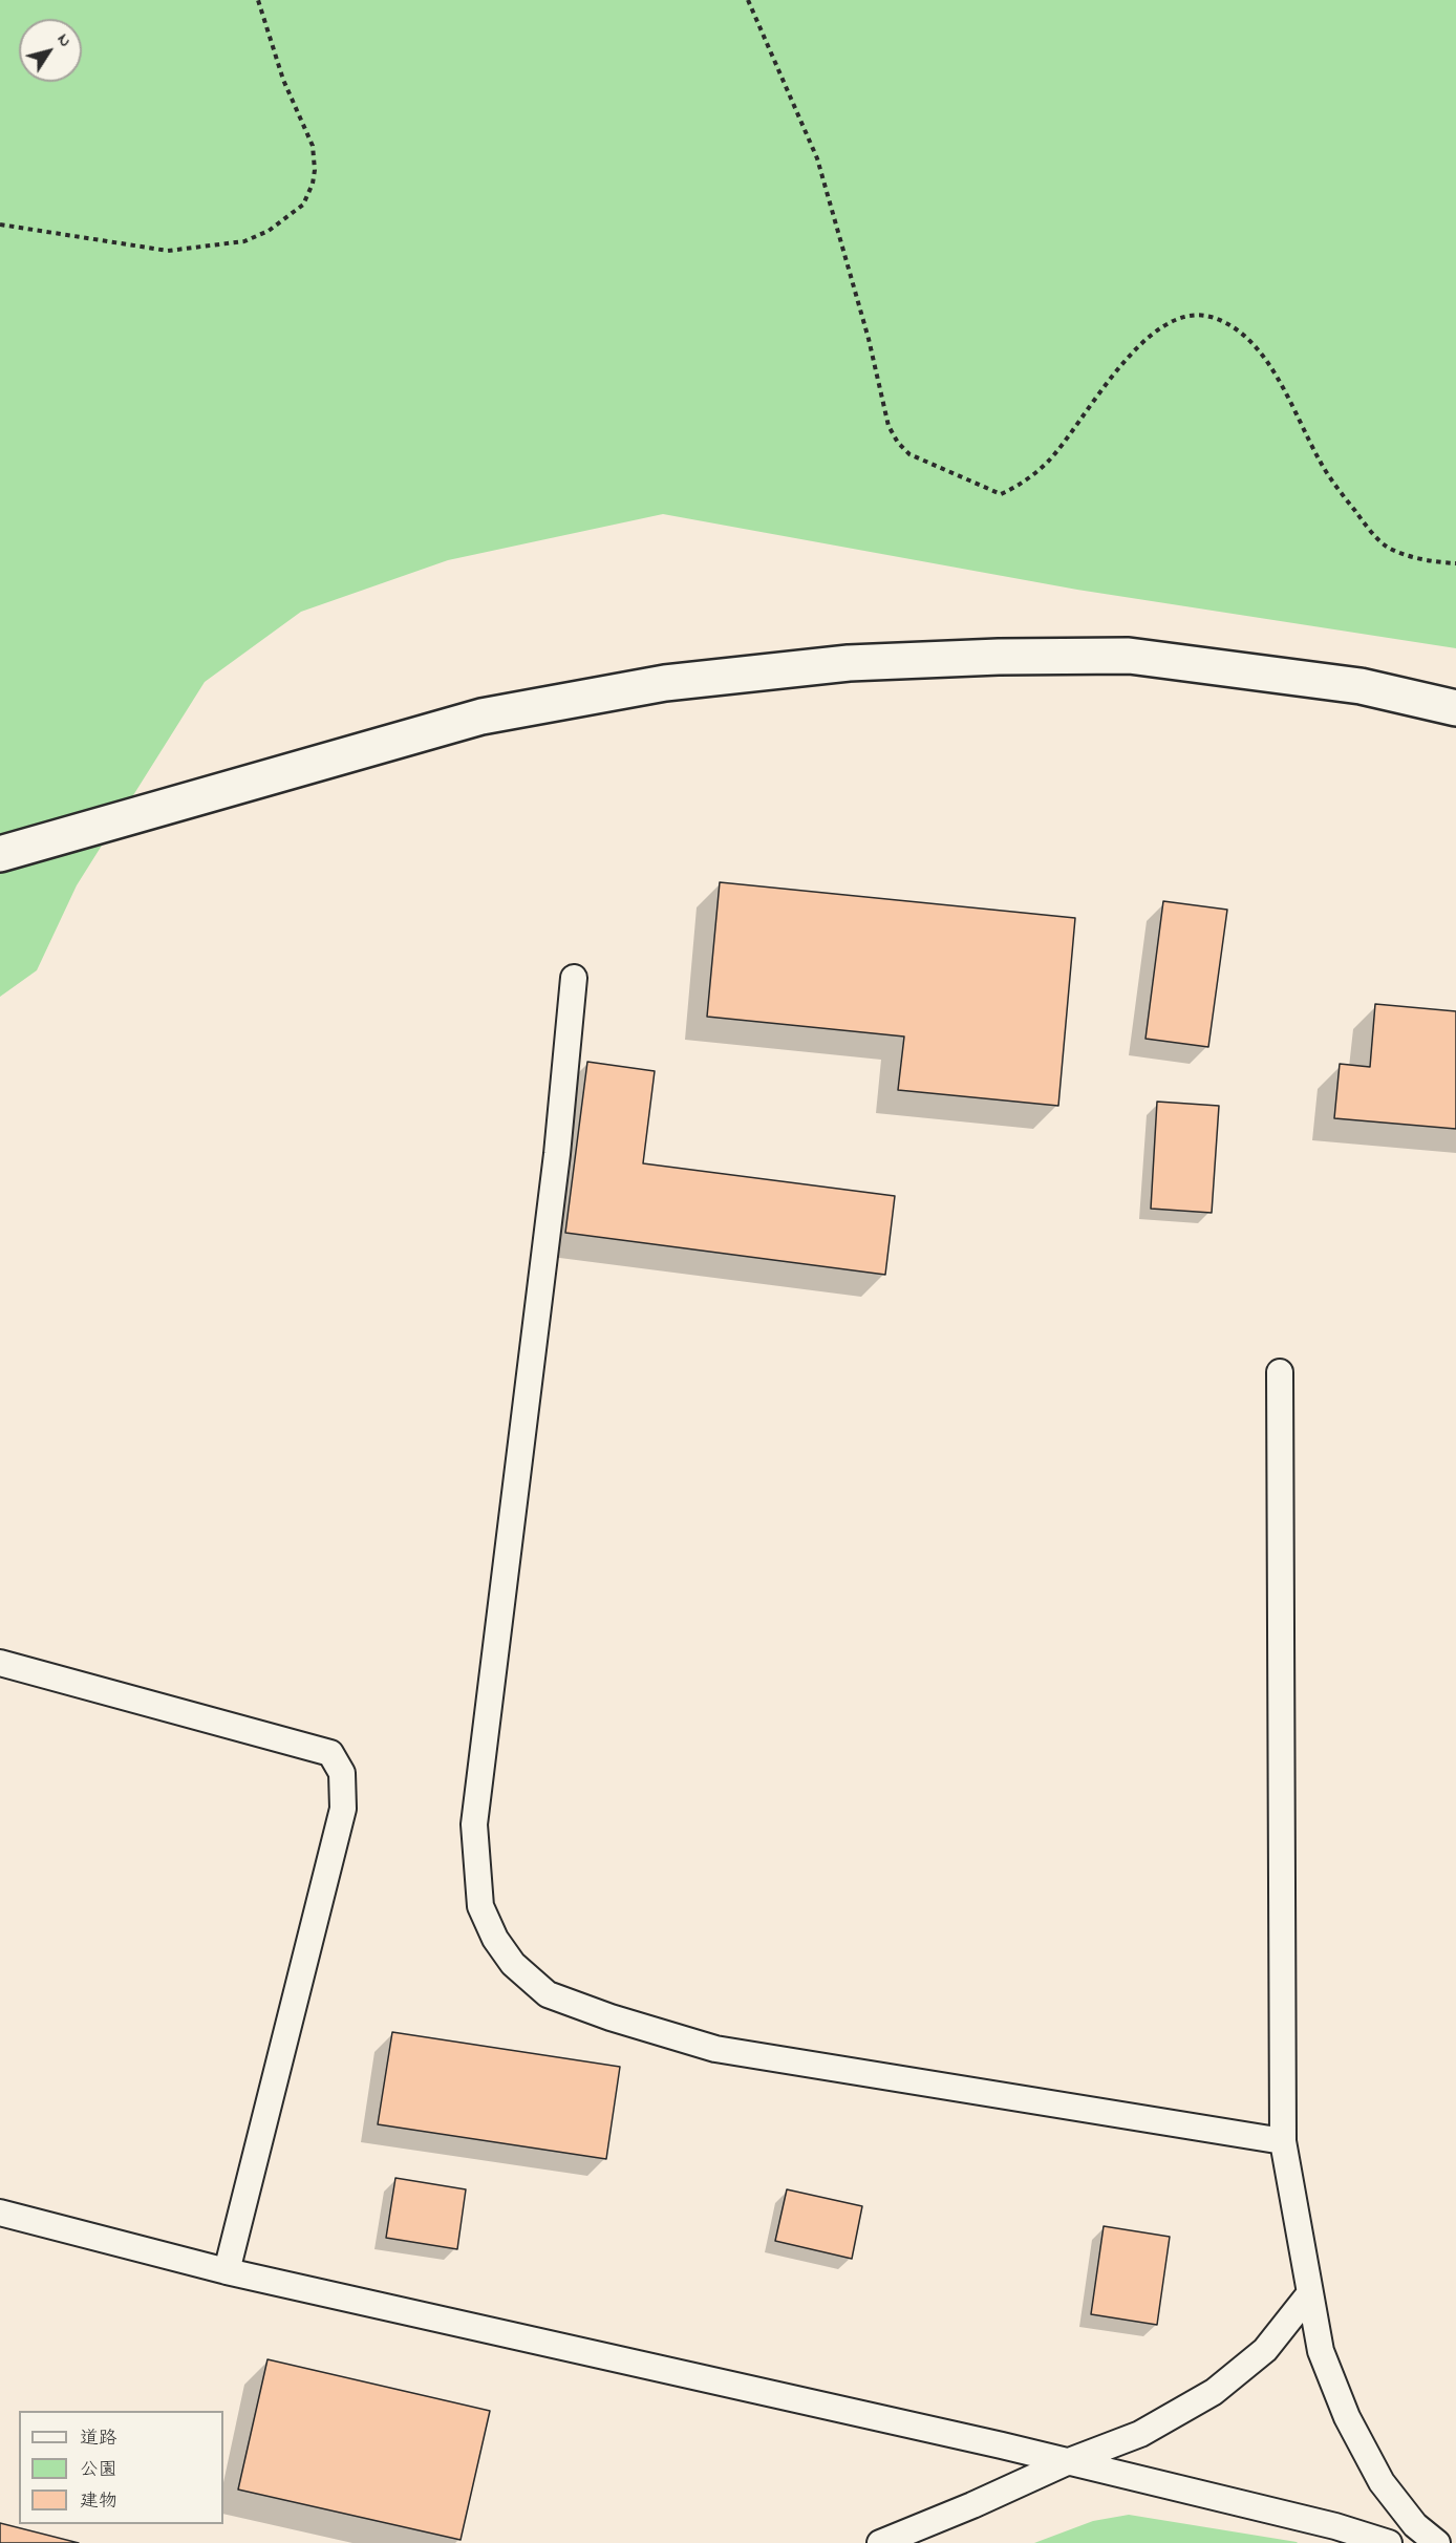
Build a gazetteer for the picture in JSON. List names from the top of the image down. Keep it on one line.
{"legend":["道路","公園","建物"],"north":"top right"}
